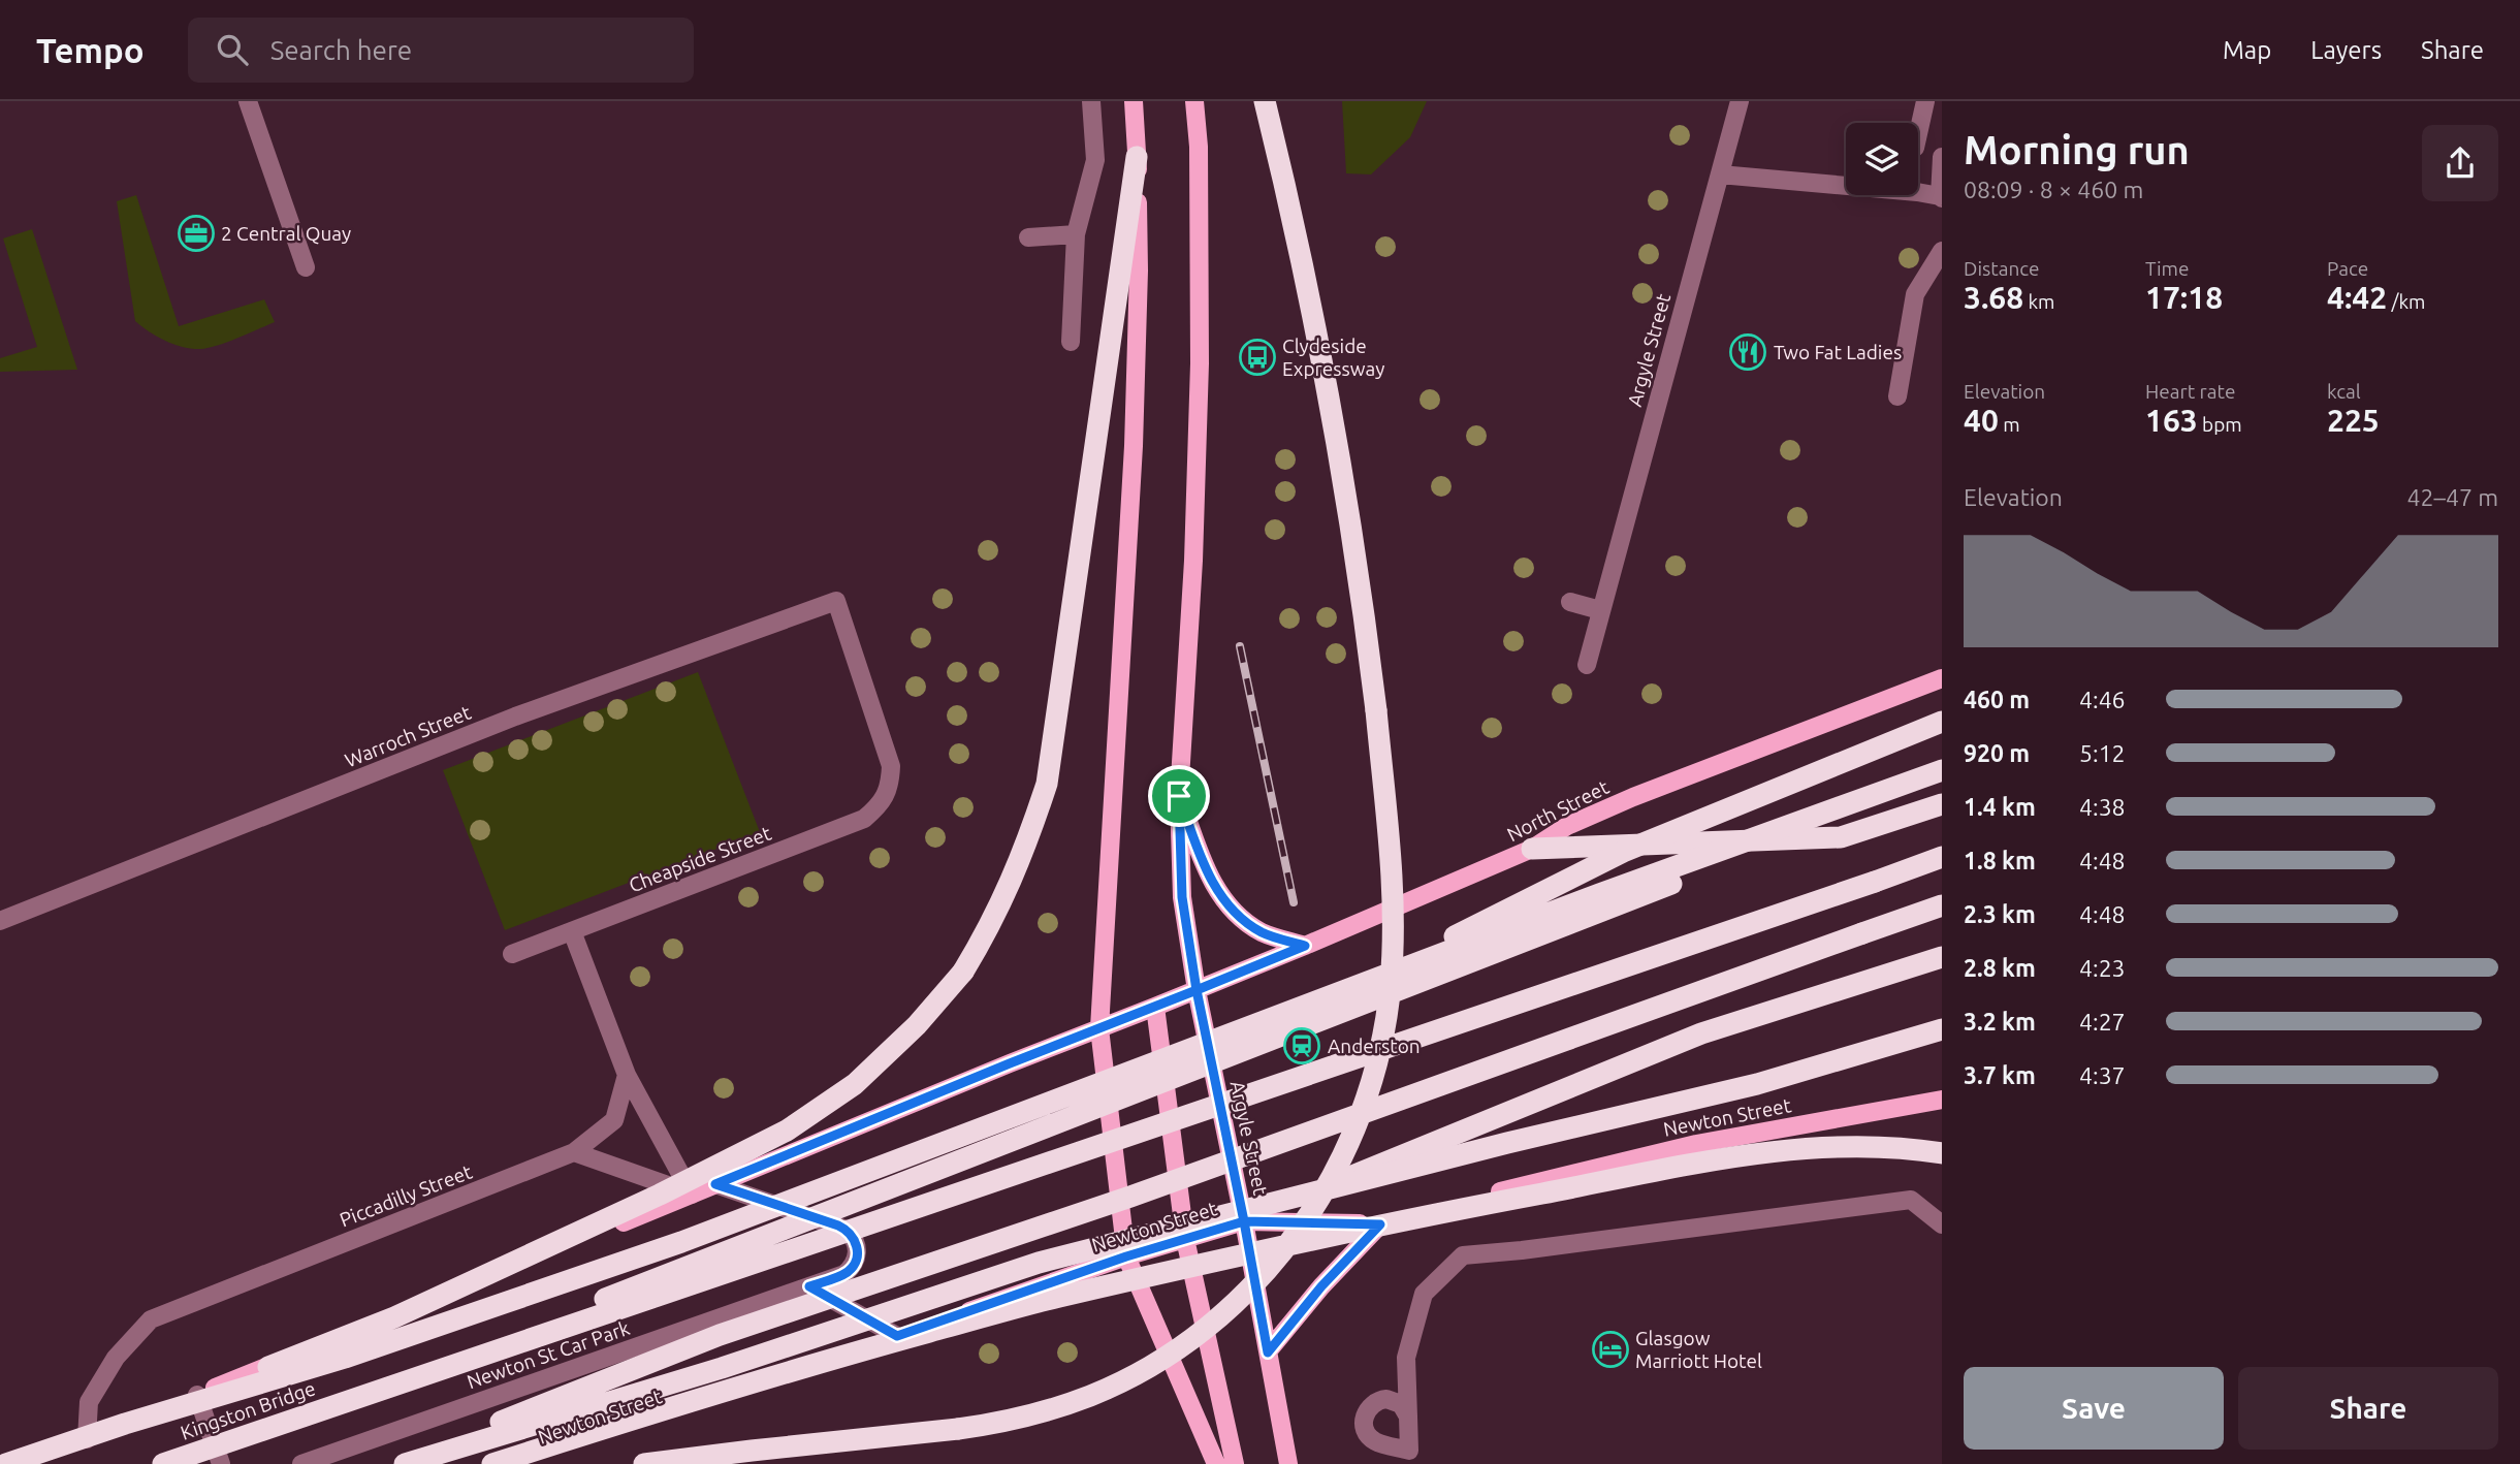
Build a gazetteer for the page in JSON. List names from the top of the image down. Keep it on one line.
{"streets":{"highway":["Kingston Bridge"],"main road":["Argyle Street","North Street","Newton Street"],"street":["Warroch Street","Cheapside Street","Piccadilly Street","Newton St Car Park"]},"crossings":[["Argyle Street","North Street"],["Argyle Street","Newton Street"],["Warroch Street","Cheapside Street"],["North Street","Piccadilly Street"],["North Street","Newton St Car Park"]],"places":{"office":["2 Central Quay"],"restaurant":["Two Fat Ladies"],"bus stop":["Clydeside Expressway"],"station":["Anderston"],"hotel":["Glasgow Marriott Hotel"]},"page":{"header":"Tempo","search":"Search here","nav":["Map","Layers","Share"],"heading":["Morning run","08:09 · 8 × 460 m"],"stats":[["Distance","3.68 km"],["Time","17:18"],["Pace","4:42 /km"],["Elevation","40 m"],["Heart rate","163 bpm"],["kcal","225"]],"chart":["Elevation","42–47 m"],"list":[{"name":"460 m","note":"4:46"},{"name":"920 m","note":"5:12"},{"name":"1.4 km","note":"4:38"},{"name":"1.8 km","note":"4:48"},{"name":"2.3 km","note":"4:48"},{"name":"2.8 km","note":"4:23"},{"name":"3.2 km","note":"4:27"},{"name":"3.7 km","note":"4:37"}],"buttons":["Save","Share"]}}
